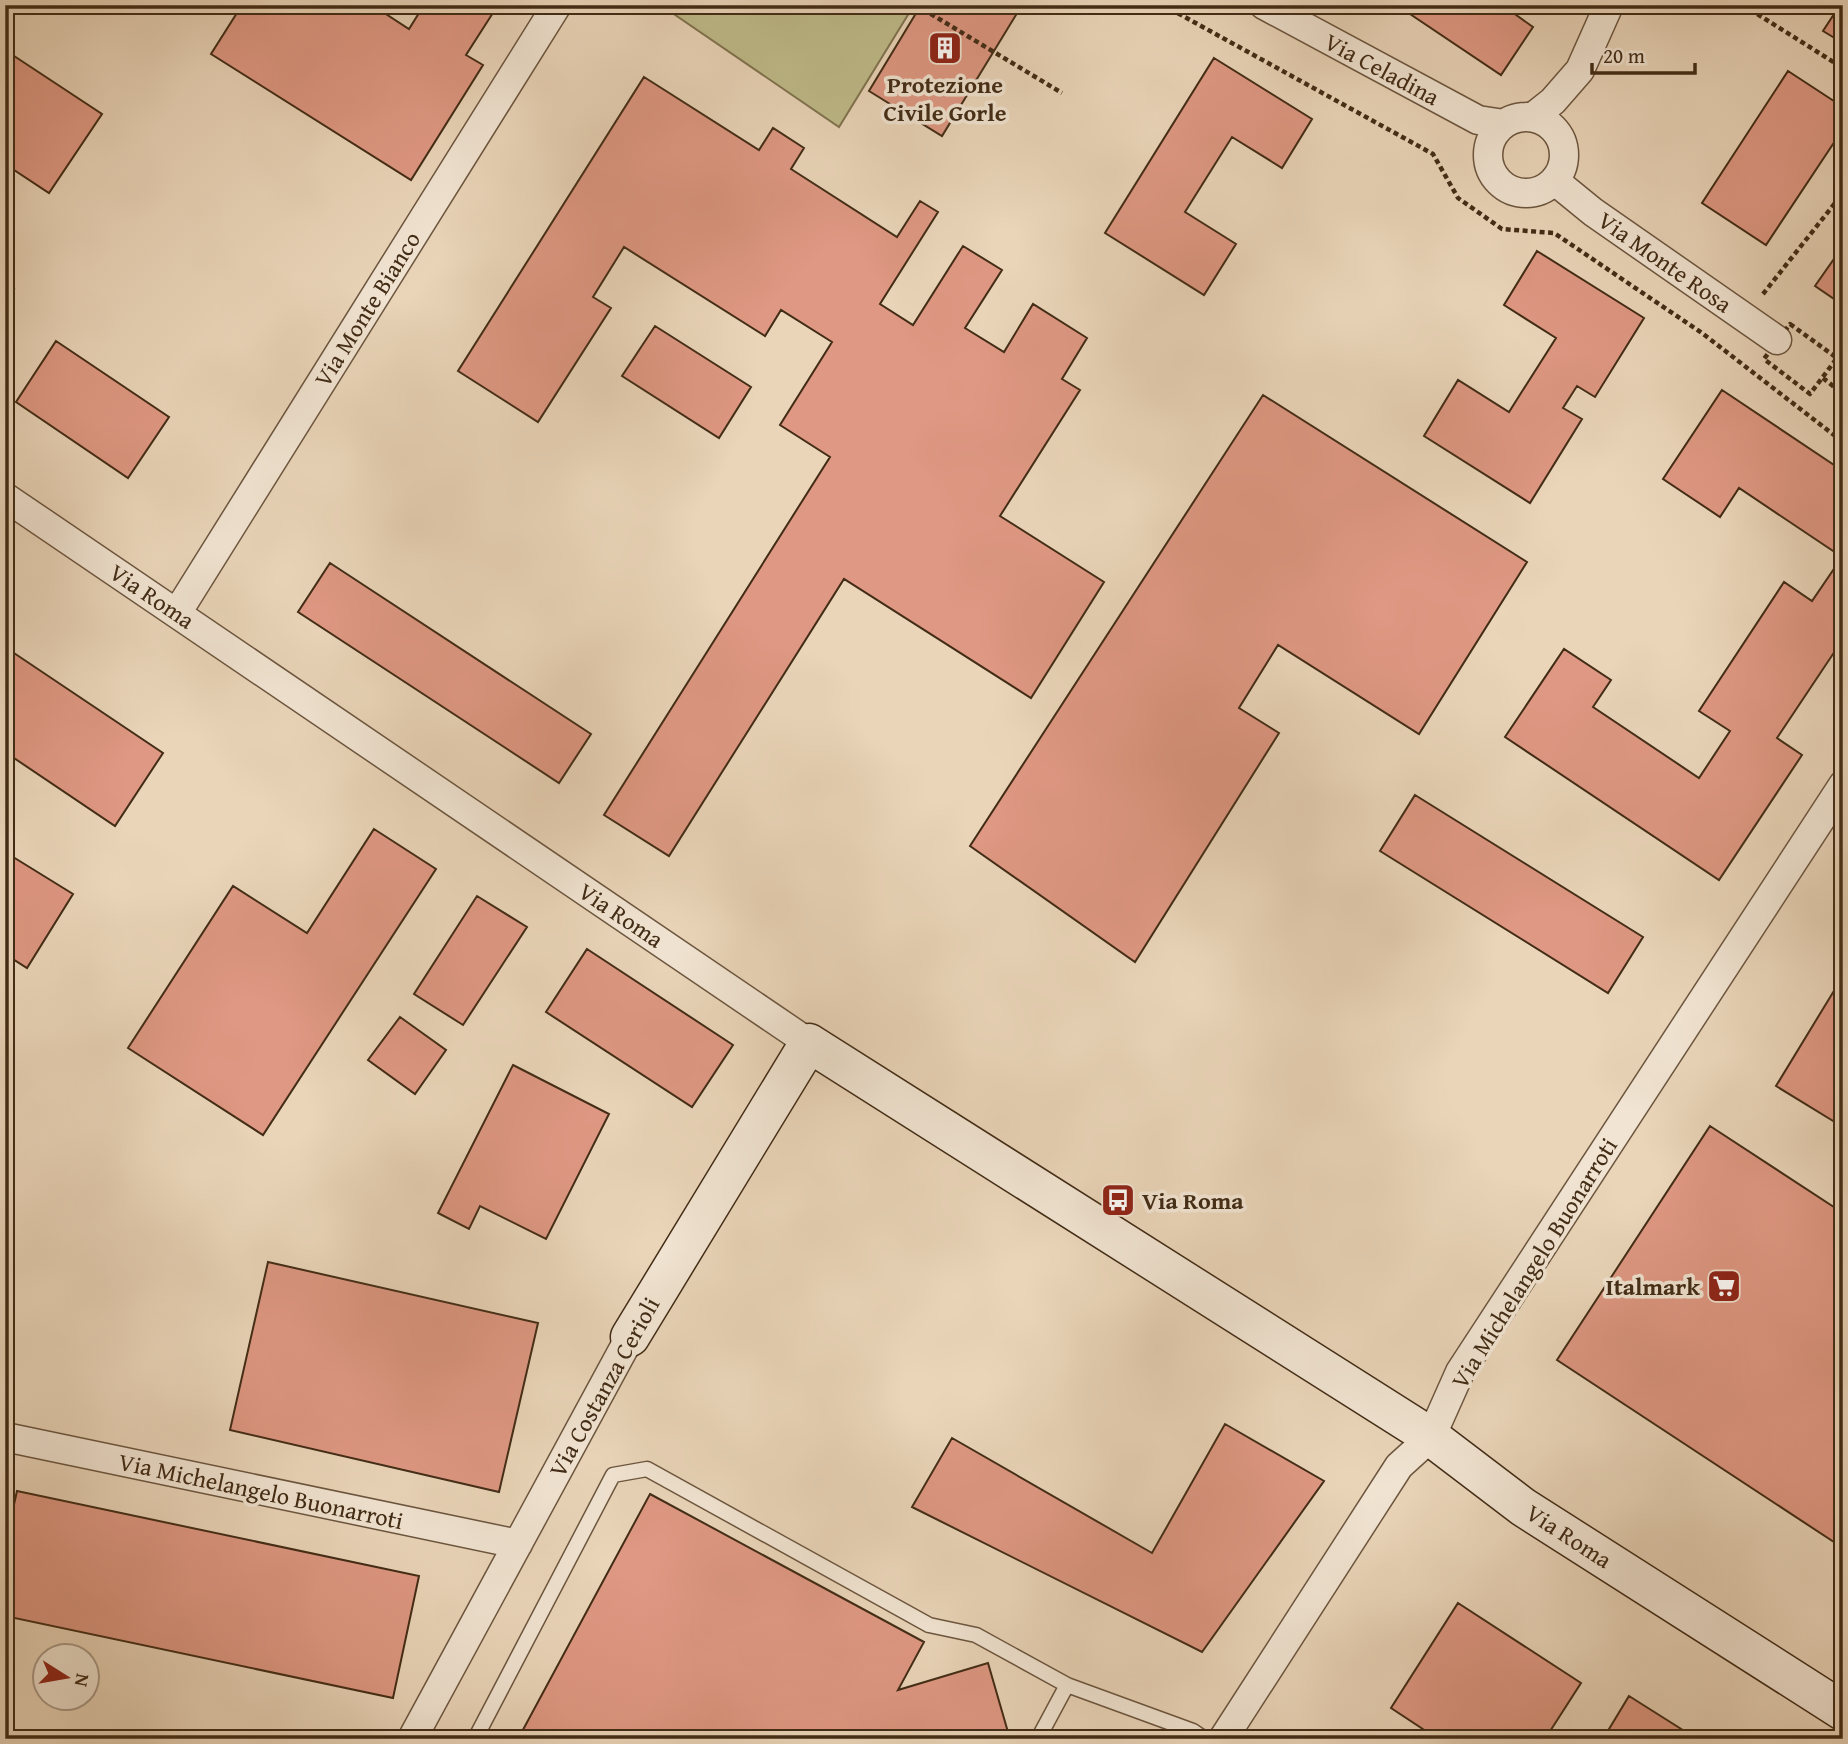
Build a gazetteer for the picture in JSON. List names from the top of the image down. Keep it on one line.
{"streets":{"street":["Via Celadina","Via Monte Rosa","Via Monte Bianco","Via Roma","Via Michelangelo Buonarroti","Via Costanza Cerioli"]},"crossings":[["Via Celadina","Via Monte Rosa"],["Via Monte Bianco","Via Roma"],["Via Roma","Via Michelangelo Buonarroti"],["Via Roma","Via Costanza Cerioli"],["Via Michelangelo Buonarroti","Via Costanza Cerioli"]],"places":{"building":["Protezione Civile Gorle"],"bus stop":["Via Roma"],"supermarket":["Italmark"]},"scale_bar":"20 m","north":"right"}
